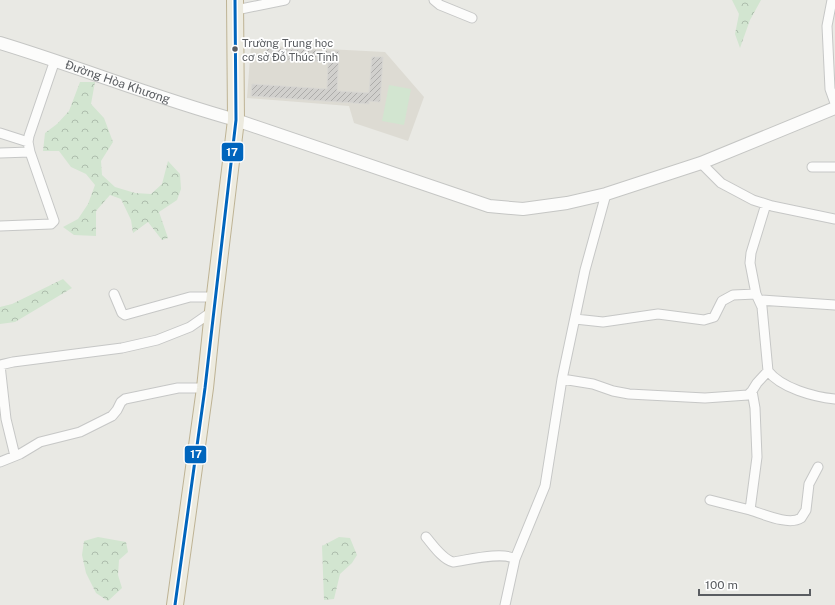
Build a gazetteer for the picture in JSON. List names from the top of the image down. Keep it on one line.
{"streets":{"street":["Đường Hòa Khương"]},"places":["Trường Trung học cơ sở Đỗ Thúc Tịnh"],"lines":["transit line 17"],"scale_bar":"100 m"}
